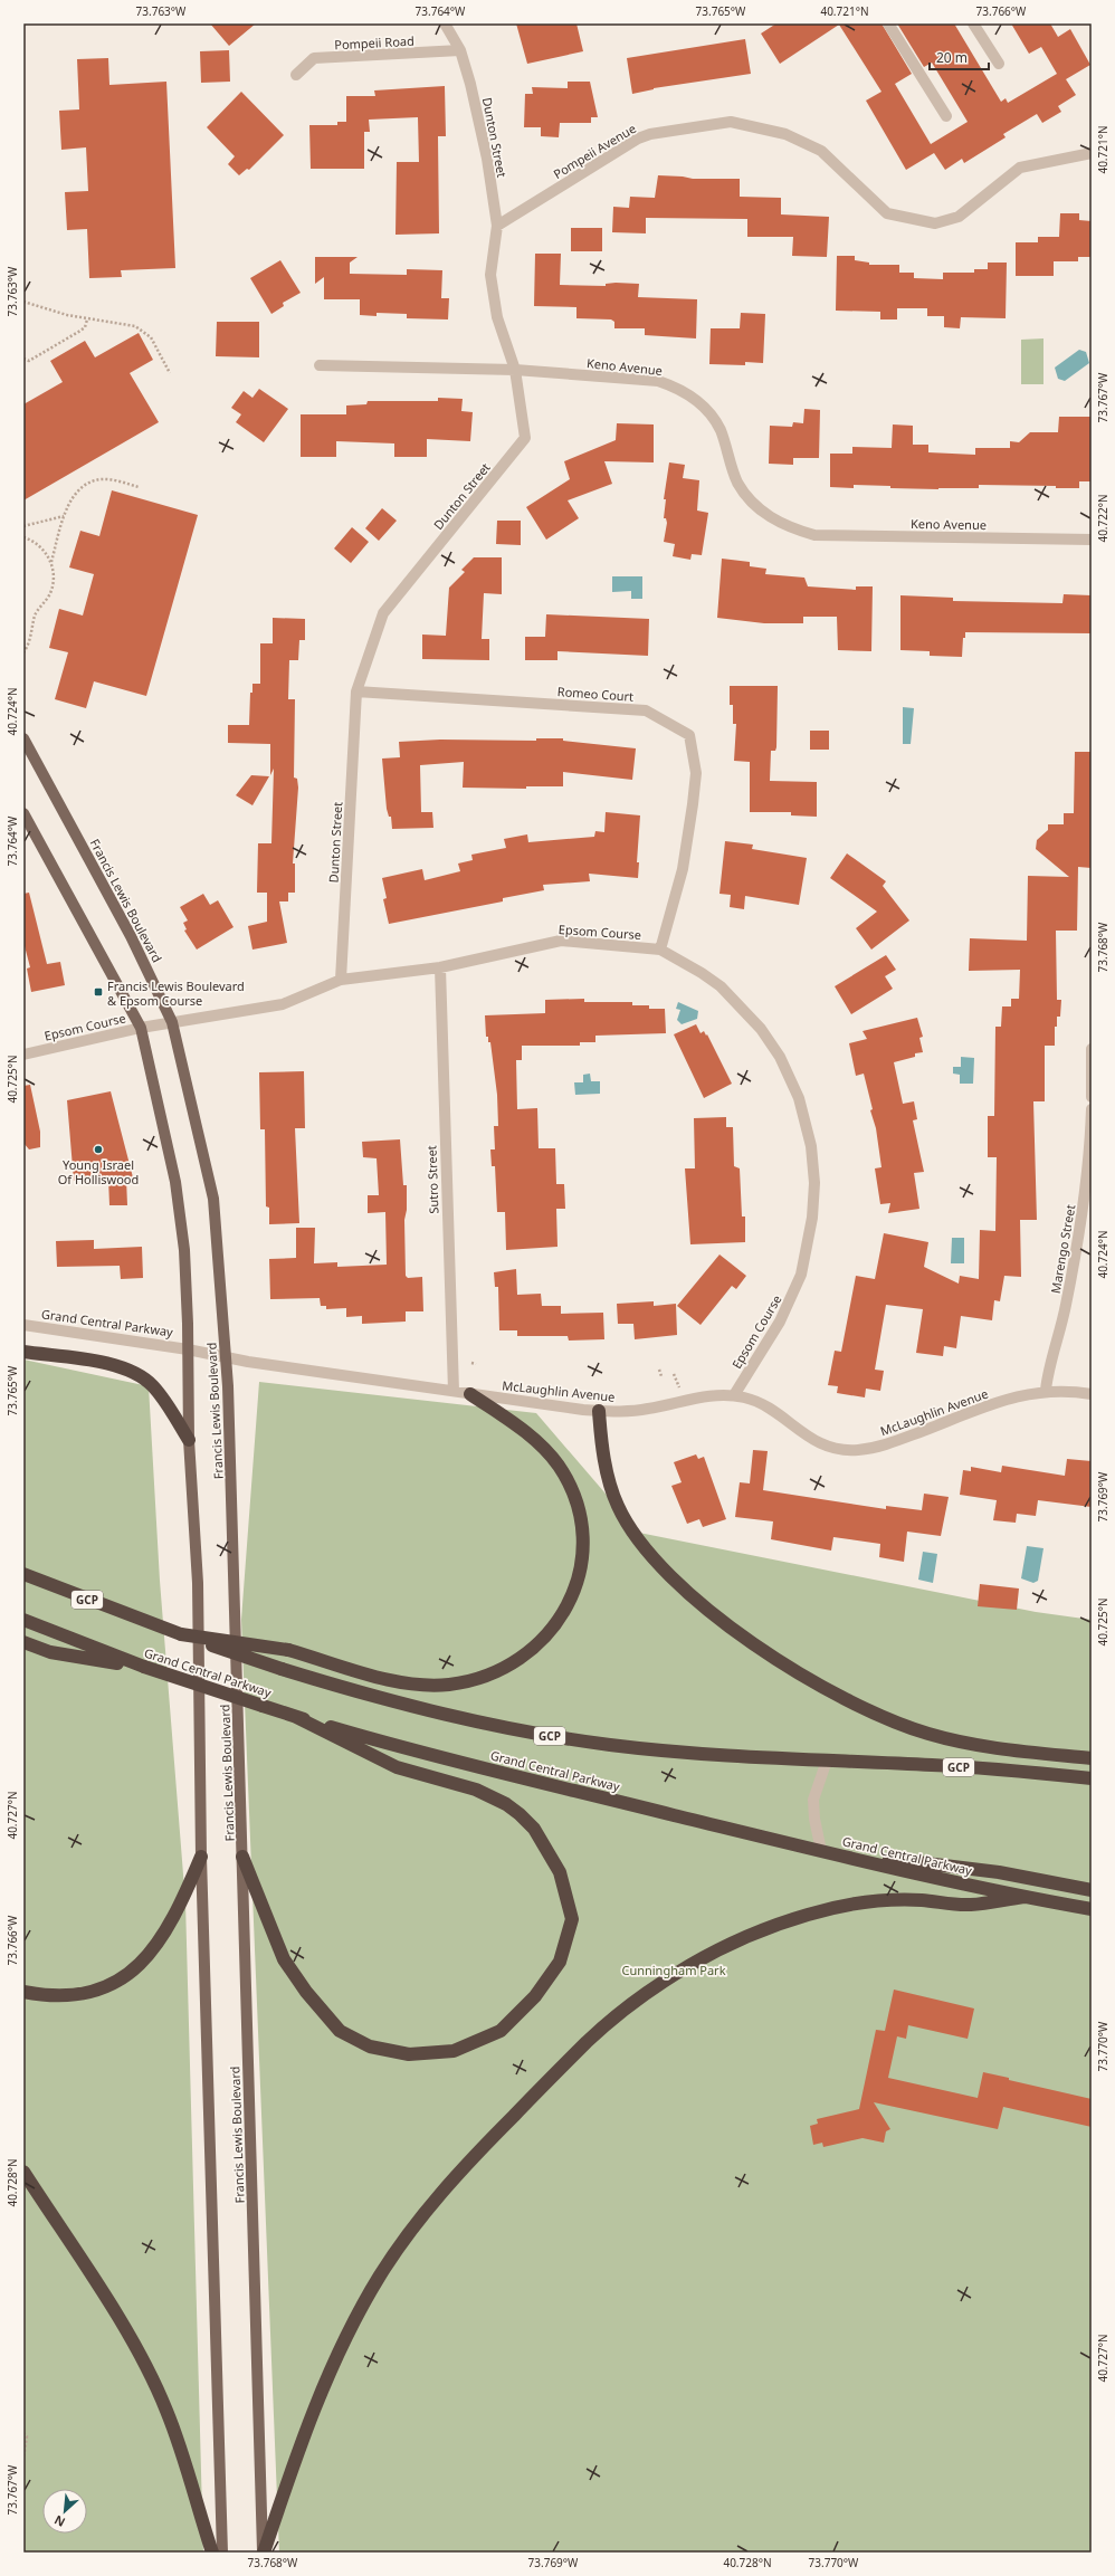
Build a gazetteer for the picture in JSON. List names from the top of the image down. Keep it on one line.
{"streets":{"highway":["Grand Central Parkway","GCP"],"main road":["Francis Lewis Boulevard"],"street":["Pompeii Road","Dunton Street","Pompeii Avenue","Keno Avenue","Romeo Court","Epsom Course","Sutro Street","Marengo Street","McLaughlin Avenue"]},"crossings":[["Pompeii Road","Dunton Street"],["Dunton Street","Pompeii Avenue"],["Dunton Street","Keno Avenue"],["Dunton Street","Romeo Court"],["Dunton Street","Epsom Course"],["Romeo Court","Epsom Course"],["Francis Lewis Boulevard","Epsom Course"],["Francis Lewis Boulevard","Grand Central Parkway"],["Francis Lewis Boulevard","McLaughlin Avenue"],["Epsom Course","Sutro Street"],["Epsom Course","McLaughlin Avenue"],["Sutro Street","McLaughlin Avenue"],["Marengo Street","McLaughlin Avenue"],["Grand Central Parkway","McLaughlin Avenue"]],"parks":["Cunningham Park"],"places":{"transit":["Francis Lewis Boulevard & Epsom Course"],"other":["Young Israel Of Holliswood"]},"scale_bar":"20 m","north":"bottom left","coordinates":["73.763°W","73.764°W","73.765°W","40.721°N","73.766°W","73.767°W","40.722°N","40.724°N","73.768°W","40.725°N","73.769°W","40.727°N","73.770°W","40.728°N"]}
